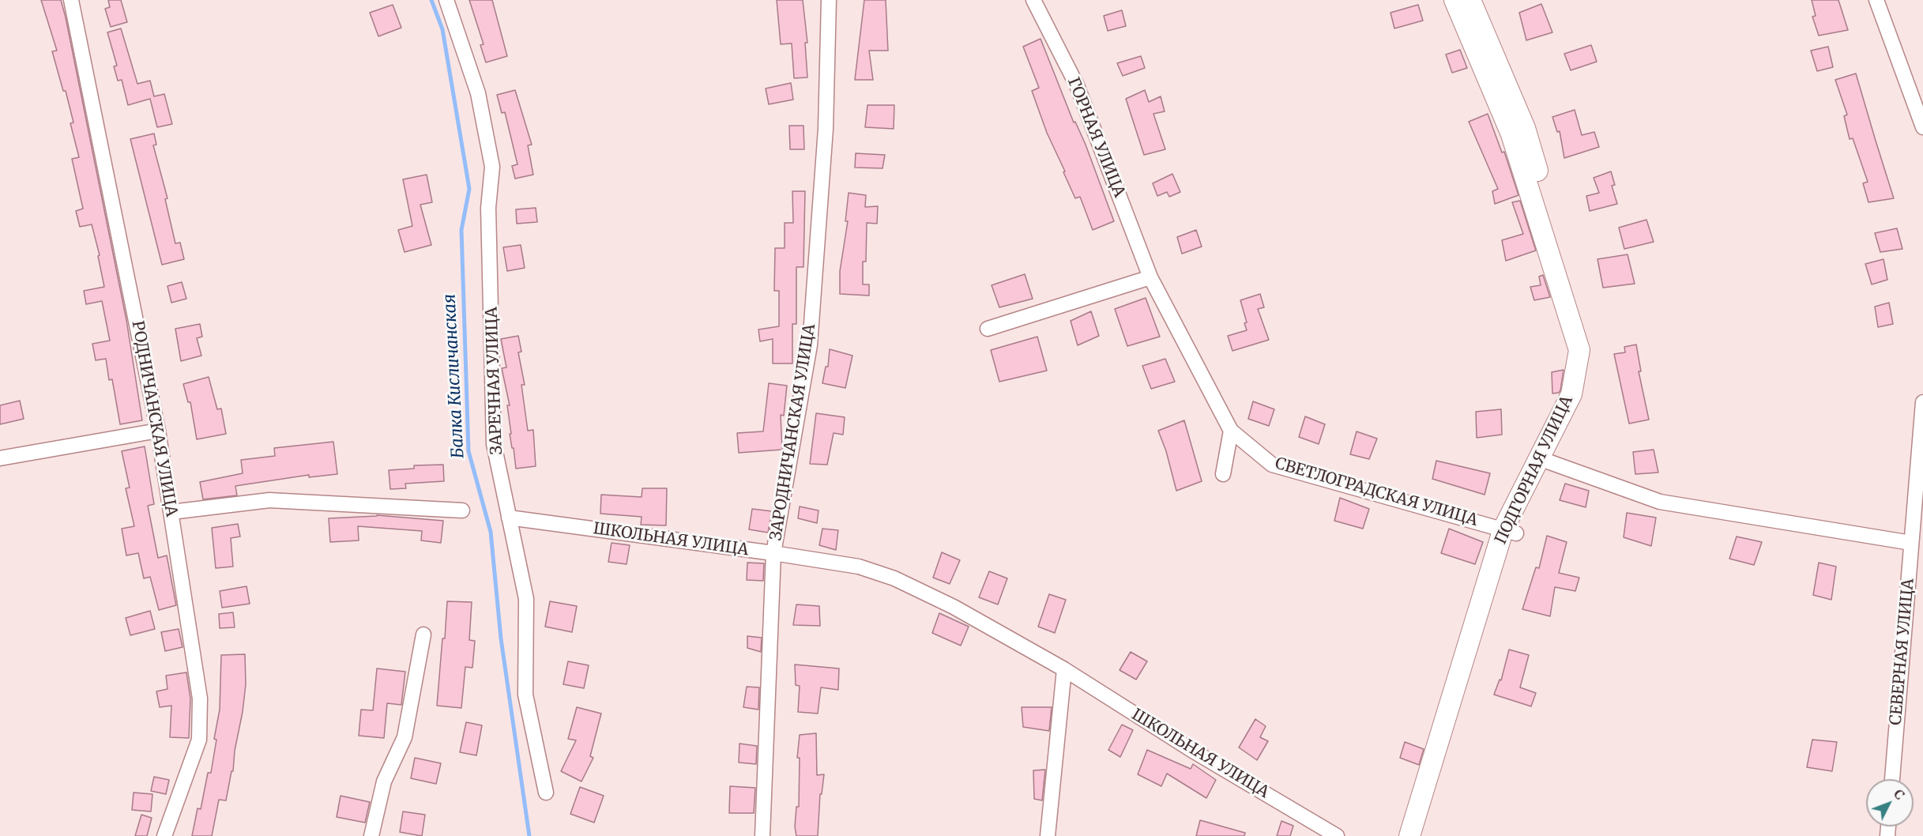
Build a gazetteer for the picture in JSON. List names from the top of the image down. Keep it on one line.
{"streets":{"street":["ГОРНАЯ УЛИЦА","ЗАРЕЧНАЯ УЛИЦА","РОДНИЧАНСКАЯ УЛИЦА","ЗАРОДНИЧАНСКАЯ УЛИЦА","ПОДГОРНАЯ УЛИЦА","СВЕТЛОГРАДСКАЯ УЛИЦА","ШКОЛЬНАЯ УЛИЦА","СЕВЕРНАЯ УЛИЦА"]},"crossings":[["ГОРНАЯ УЛИЦА","СВЕТЛОГРАДСКАЯ УЛИЦА"],["ЗАРЕЧНАЯ УЛИЦА","ШКОЛЬНАЯ УЛИЦА"],["ЗАРОДНИЧАНСКАЯ УЛИЦА","ШКОЛЬНАЯ УЛИЦА"],["ПОДГОРНАЯ УЛИЦА","СВЕТЛОГРАДСКАЯ УЛИЦА"]],"water":["Балка Кисличанская"],"north":"top right"}
